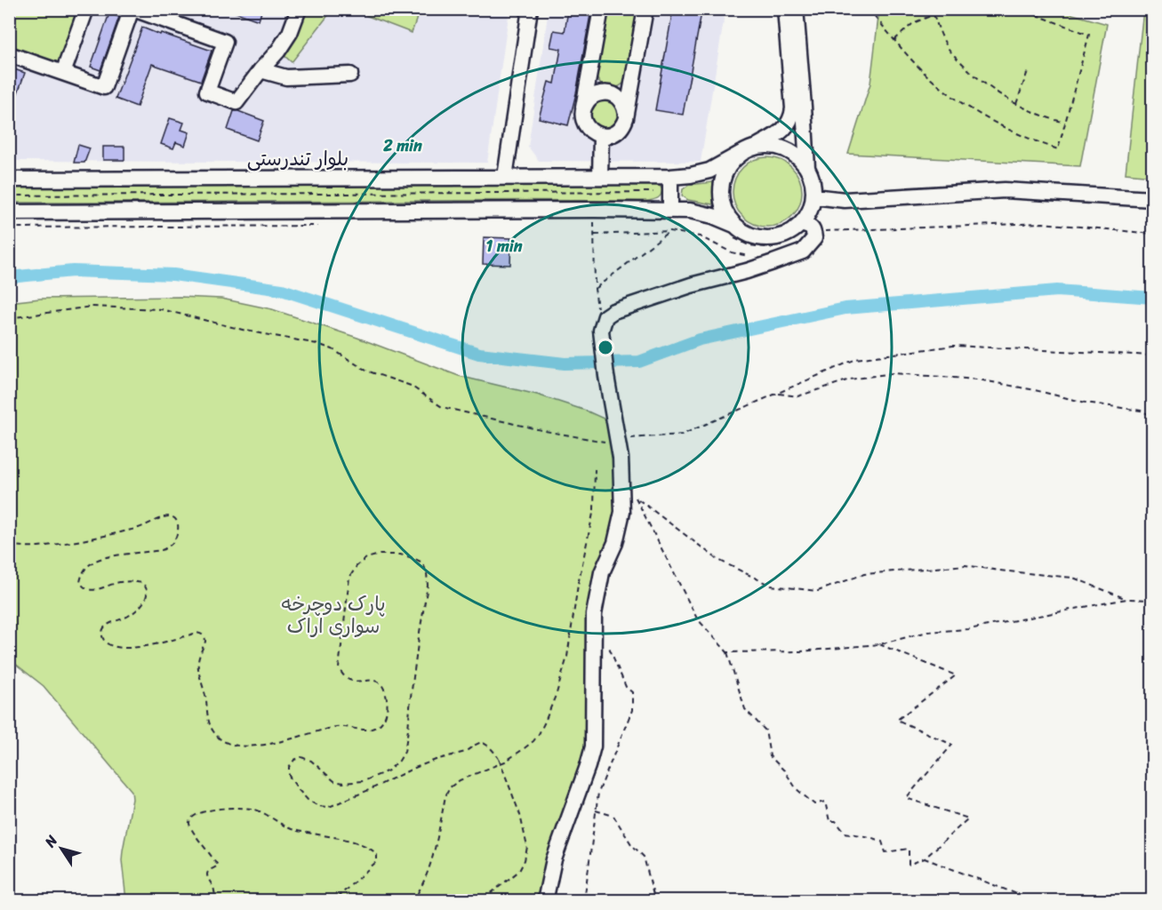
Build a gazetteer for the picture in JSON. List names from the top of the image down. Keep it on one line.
{"streets":{"street":["بلوار تندرستی"]},"parks":["پارک دوچرخه سواری اراک"],"north":"top left","rings":["2 min","1 min"]}
